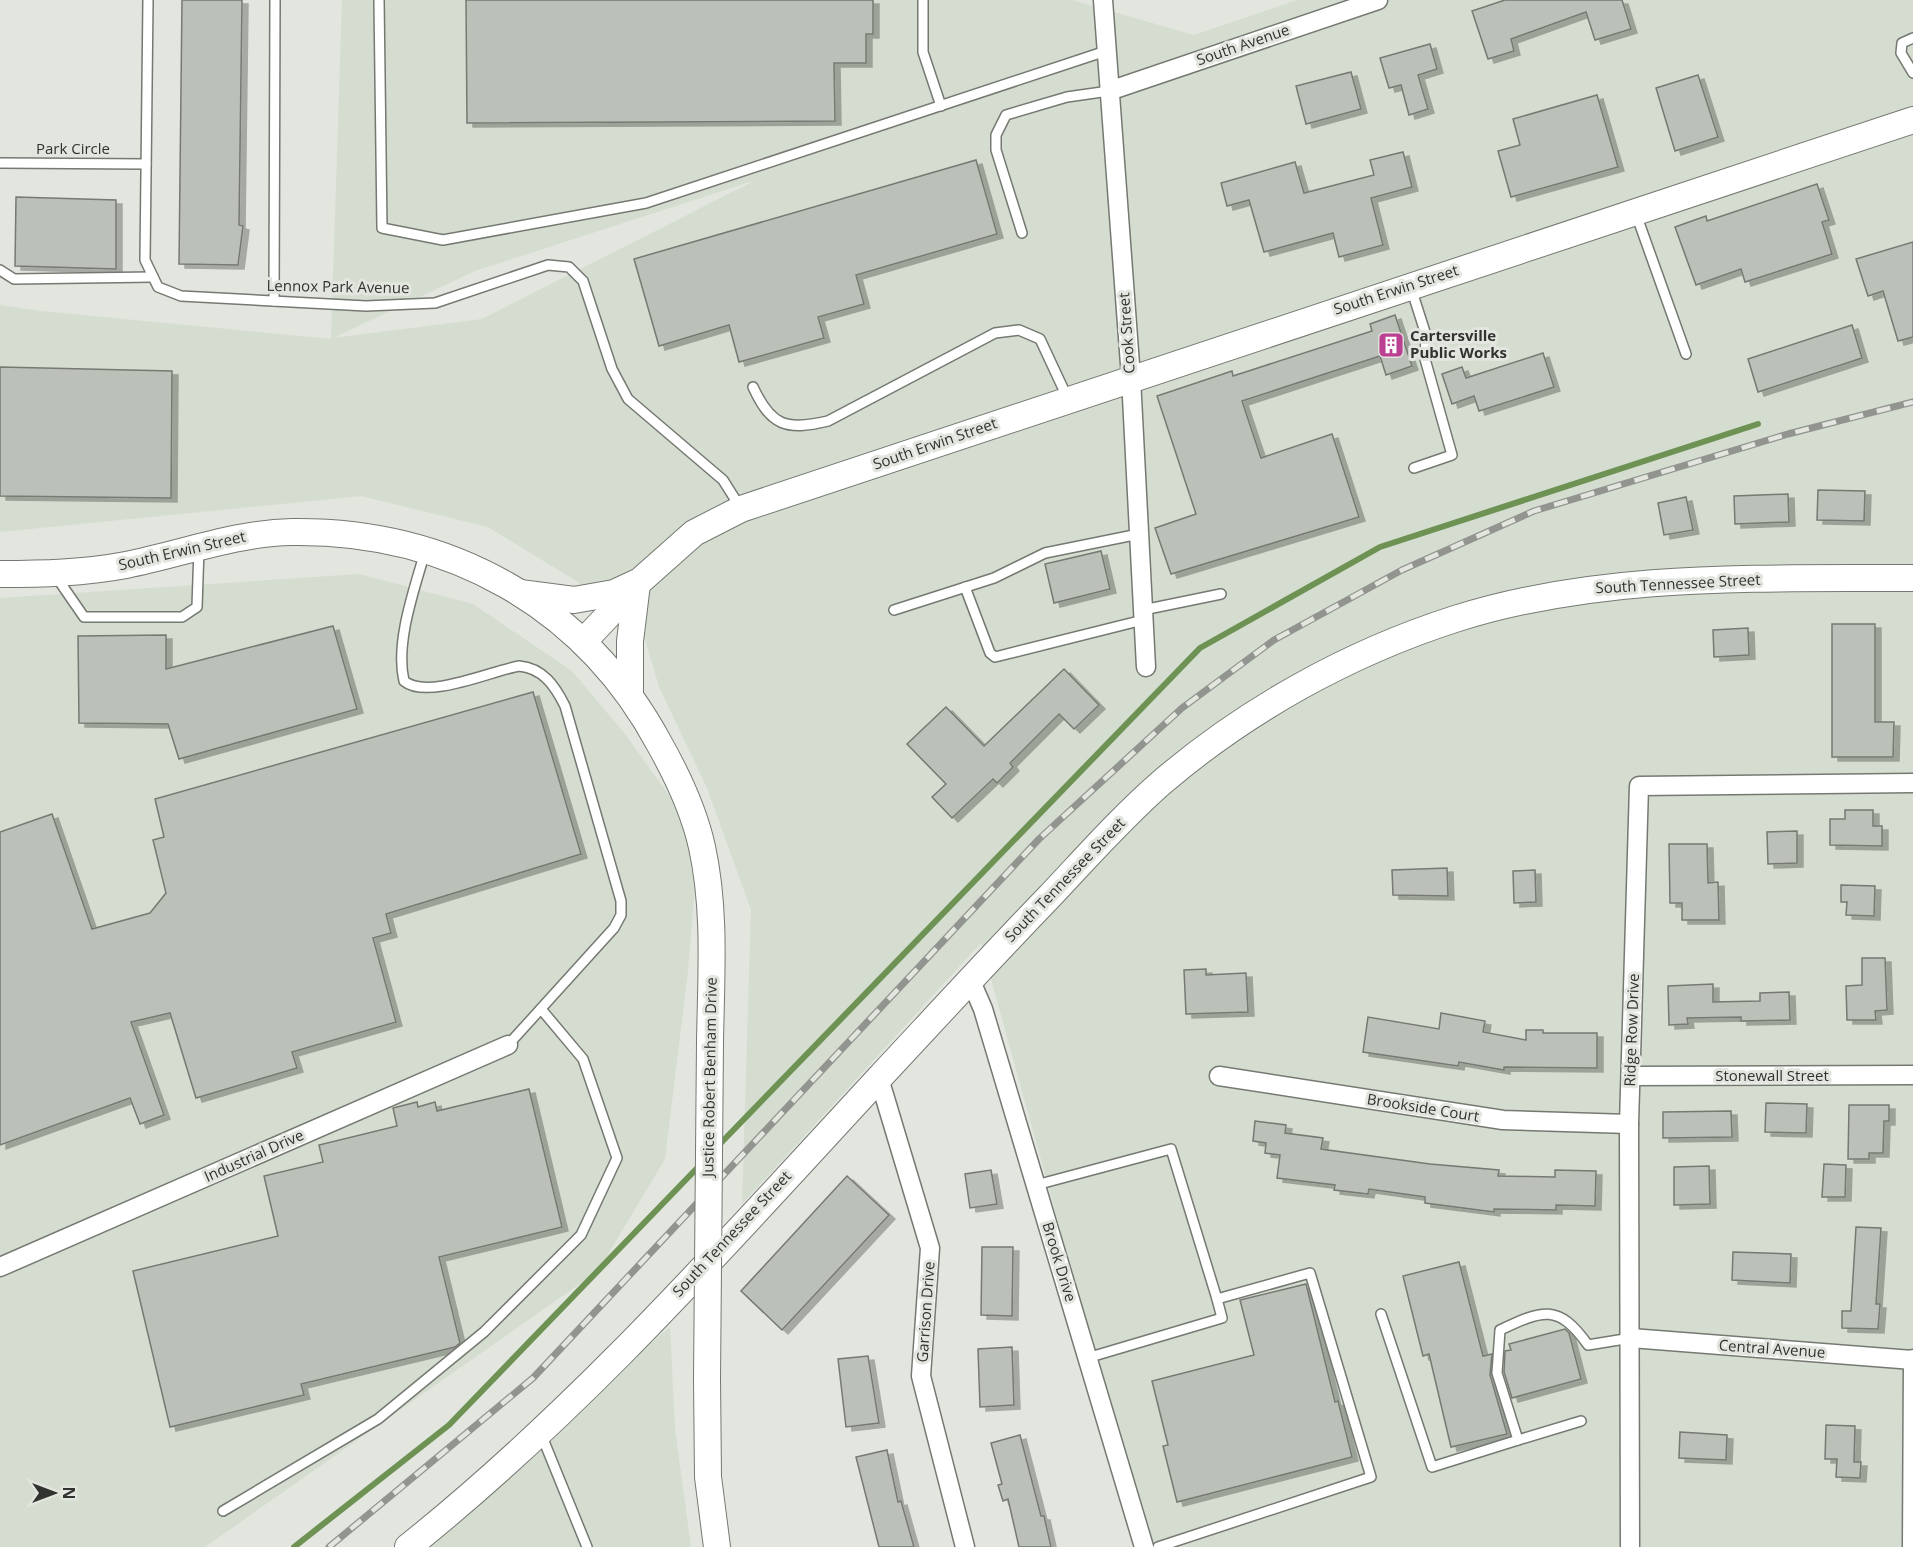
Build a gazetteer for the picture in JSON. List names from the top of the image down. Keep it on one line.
{"streets":{"street":["South Avenue","South Erwin Street","Cook Street","South Tennessee Street","Ridge Row Drive","Stonewall Street","Justice Robert Benham Drive","Brookside Court","Industrial Drive","Brook Drive","Garrison Drive","Central Avenue"],"lane":["Park Circle","Lennox Park Avenue"]},"crossings":[["South Avenue","Cook Street"],["Lennox Park Avenue","South Erwin Street"],["South Erwin Street","Cook Street"],["South Erwin Street","Justice Robert Benham Drive"],["South Tennessee Street","Brook Drive"],["South Tennessee Street","Garrison Drive"],["Ridge Row Drive","Stonewall Street"],["Ridge Row Drive","Brookside Court"],["Ridge Row Drive","Central Avenue"]],"places":{"building":["Cartersville Public Works"]},"north":"right"}
